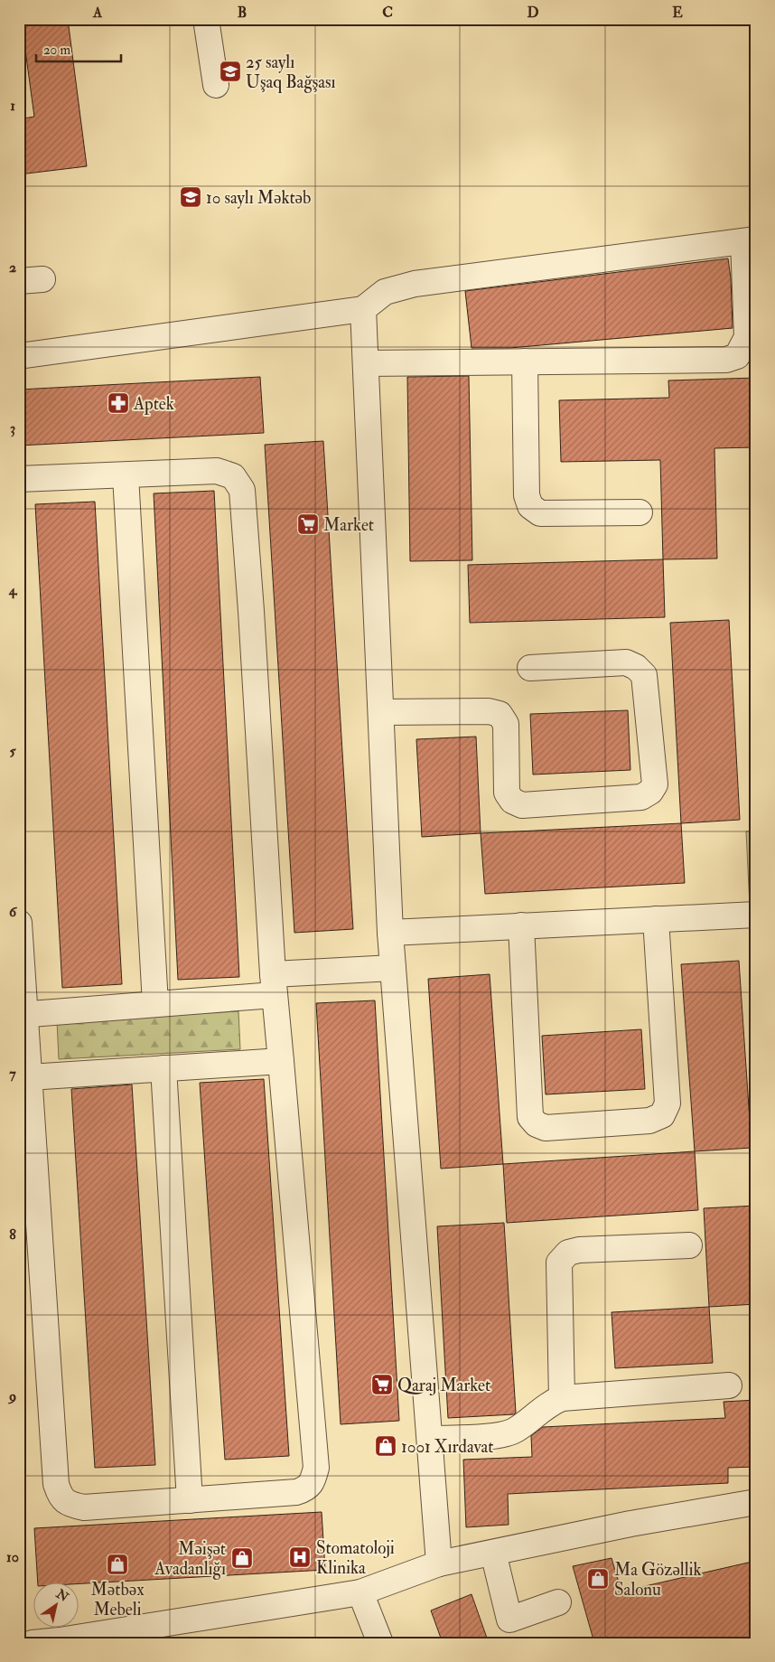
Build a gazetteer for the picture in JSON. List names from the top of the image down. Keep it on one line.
{"places":{"school or university":["25 saylı Uşaq Bağşası","10 saylı Məktəb"],"pharmacy":["Aptek"],"supermarket":["Market","Qaraj Market"],"shop":["1001 Xırdavat","Məişət Avadanlığı","Mətbəx Mebeli","Ma Gözəllik Salonu"],"hospital":["Stomatoloji Klinika"]},"scale_bar":"20 m","north":"top right","grid":{"columns":["A","B","C","D","E"],"rows":["1","2","3","4","5","6","7","8","9","10"]}}
